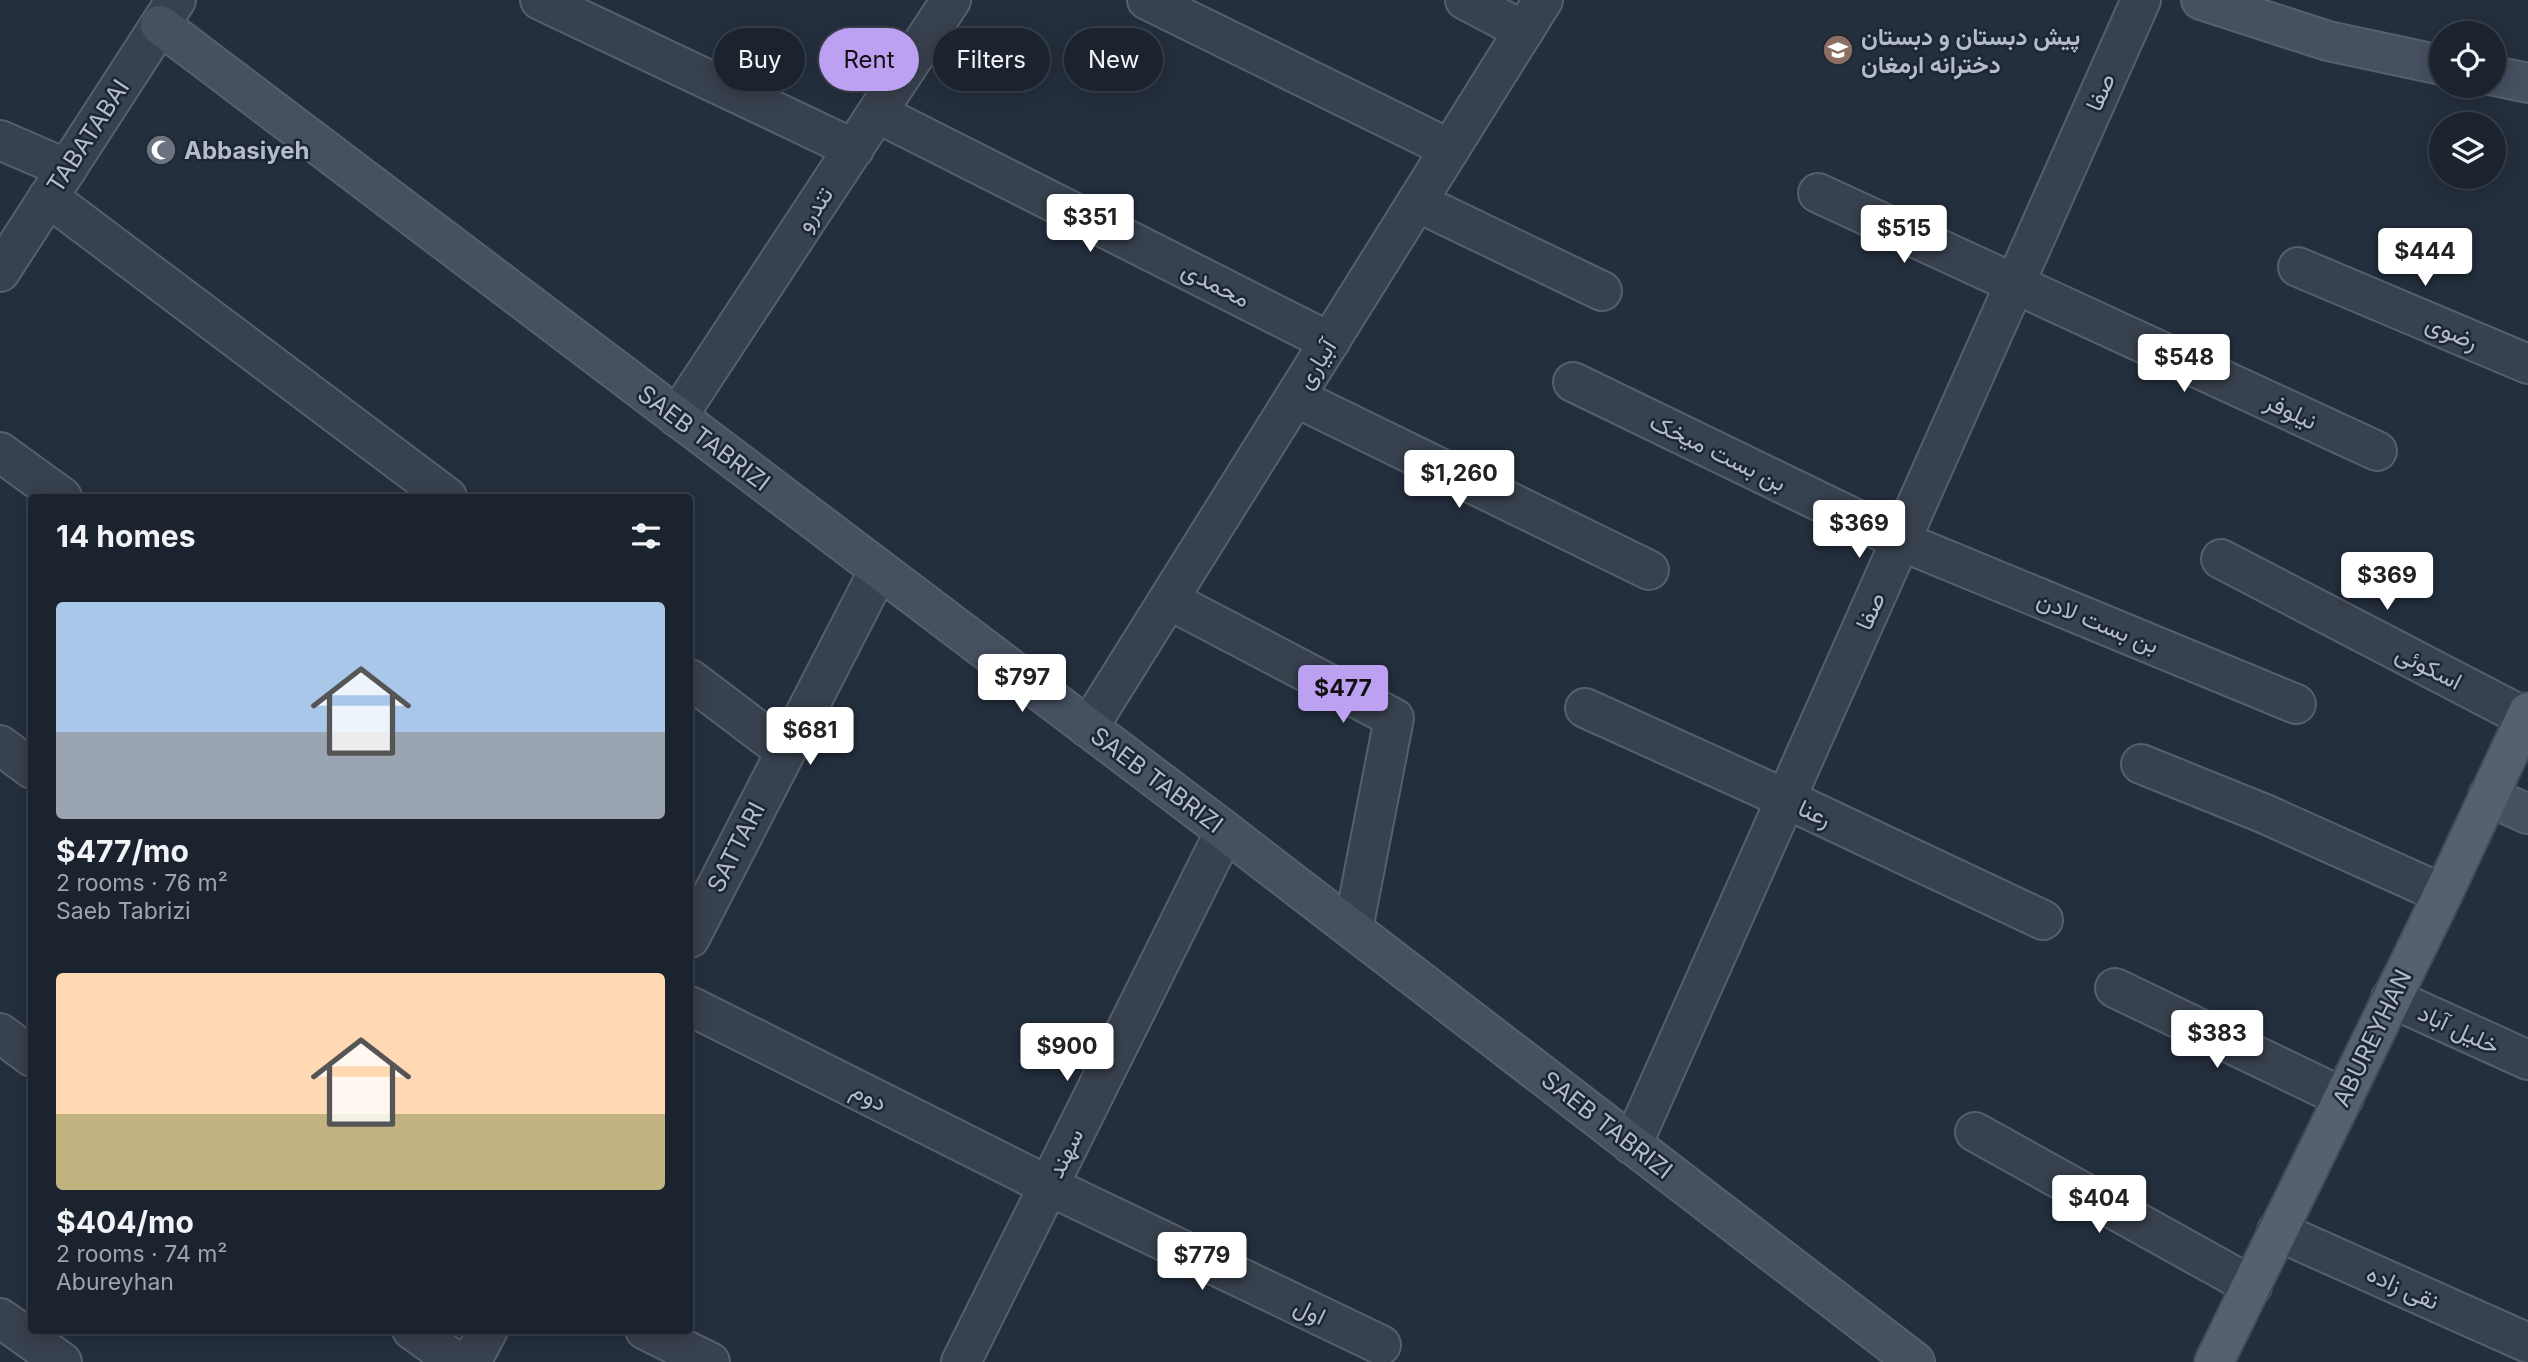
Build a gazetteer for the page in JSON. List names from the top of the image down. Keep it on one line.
{"streets":{"main road":["SAEB TABRIZI","ABUREYHAN"],"street":["صفا","TABATABAI","تندرو","محمدی","رضوی","آبیاری","نیلوفر","بن بست میخک","بن بست لادن","اسکوئی","رعنا","SATTARI","خلیل آباد","دوم","سهند","نقی زاده","اول"]},"crossings":[["صفا","نیلوفر"],["صفا","SAEB TABRIZI"],["صفا","بن بست میخک"],["صفا","بن بست لادن"],["صفا","رعنا"],["TABATABAI","SAEB TABRIZI"],["تندرو","محمدی"],["تندرو","SAEB TABRIZI"],["محمدی","آبیاری"],["آبیاری","SAEB TABRIZI"],["SAEB TABRIZI","SATTARI"],["SAEB TABRIZI","سهند"],["بن بست میخک","بن بست لادن"],["اسکوئی","ABUREYHAN"],["خلیل آباد","ABUREYHAN"],["ABUREYHAN","نقی زاده"],["دوم","سهند"],["دوم","اول"],["سهند","اول"]],"places":{"school or university":["پیش دبستان و دبستان دخترانه ارمغان"],"mosque":["Abbasiyeh"]},"page":{"chip":["Buy","Rent","Filters","New"],"price":["$351","$515","$444","$548","$1,260","$369","$369","$797","$477","$681","$383","$900","$404","$779"],"heading":"14 homes","list":[{"name":"$477/mo","note":"2 rooms · 76 m² · Saeb Tabrizi"},{"name":"$404/mo","note":"2 rooms · 74 m² · Abureyhan"}]}}
